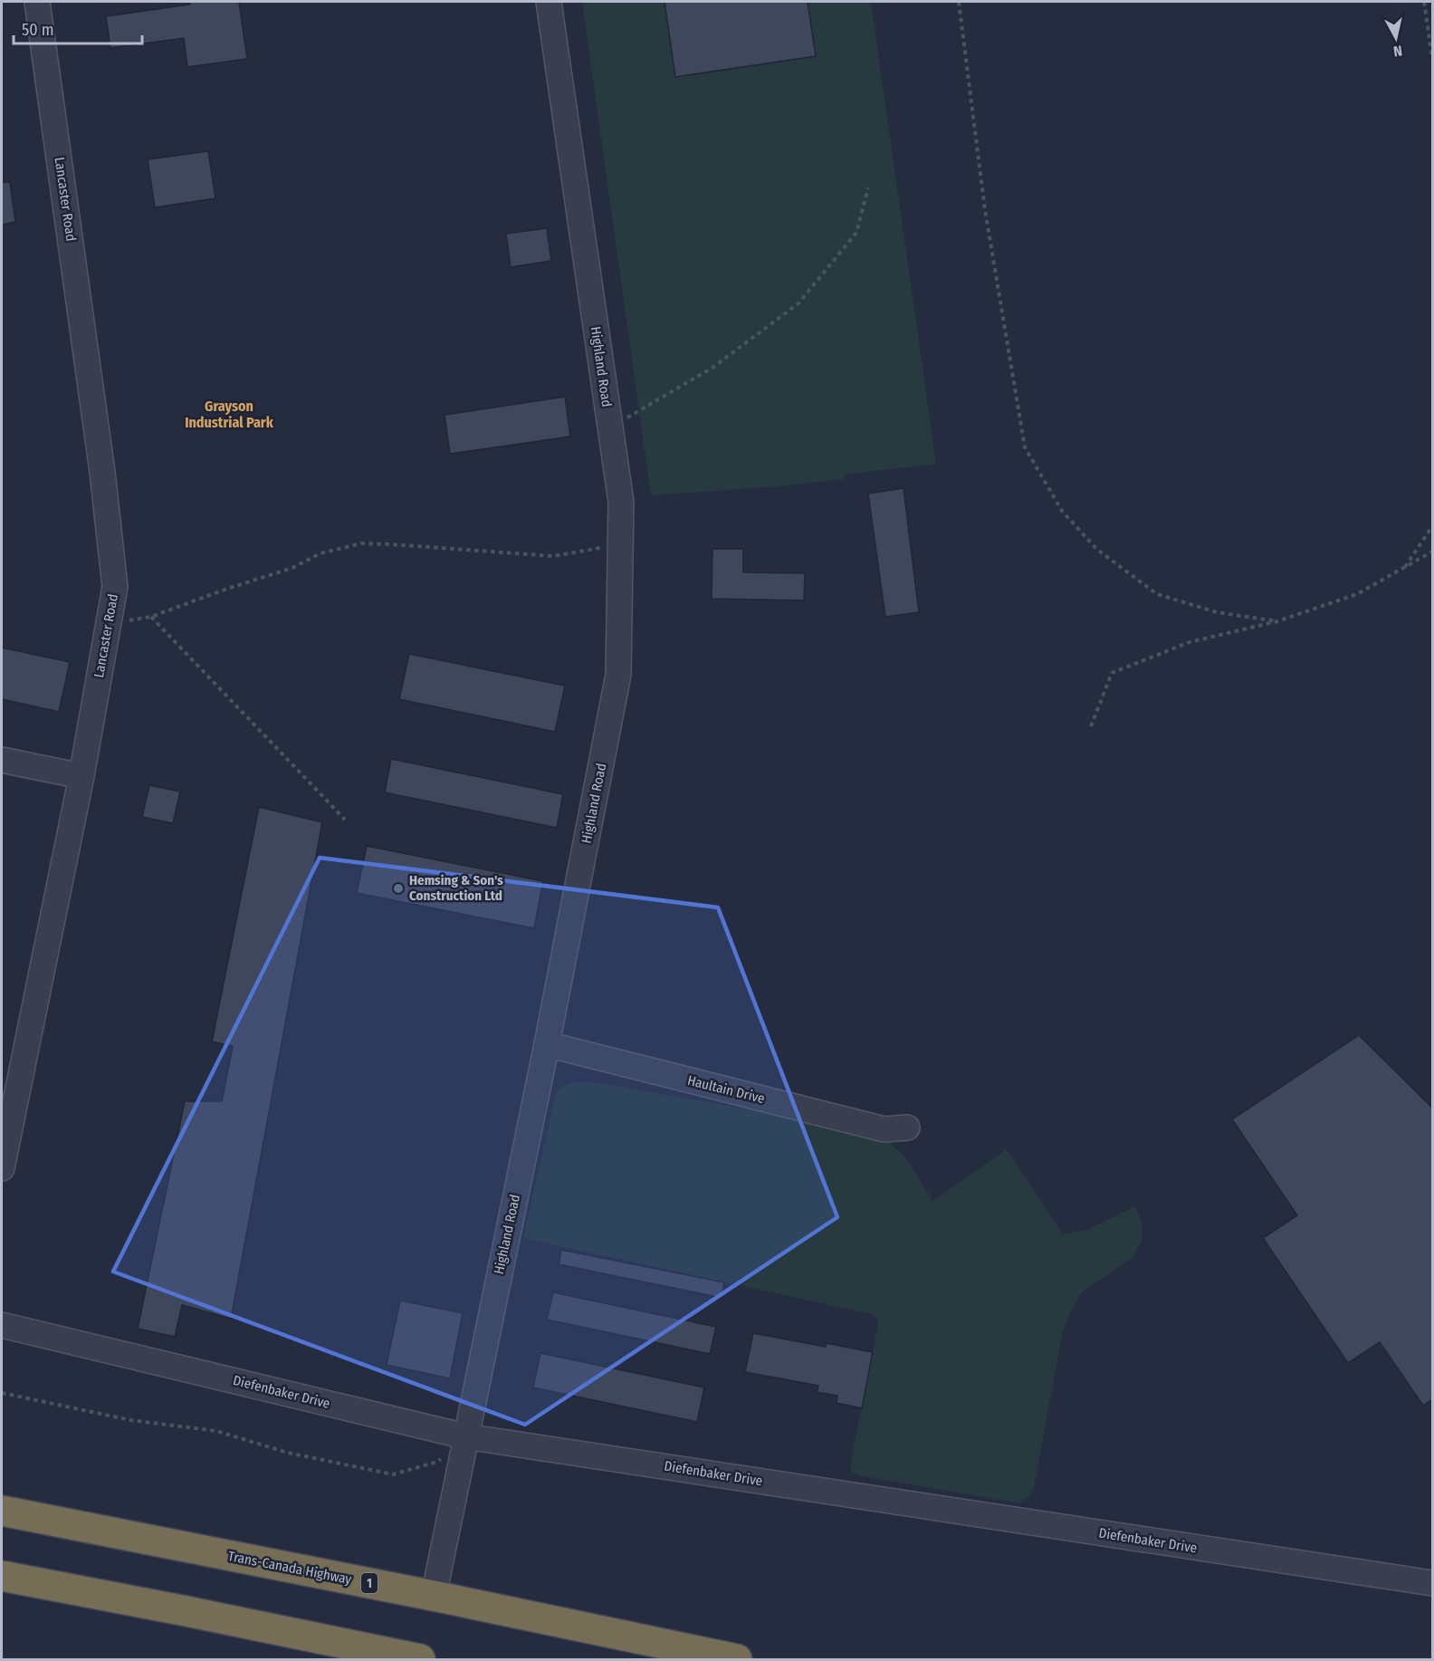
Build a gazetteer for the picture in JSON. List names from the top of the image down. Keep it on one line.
{"streets":{"highway":["Trans-Canada Highway","1"],"street":["Lancaster Road","Highland Road","Haultain Drive","Diefenbaker Drive"]},"crossings":[["Highland Road","Haultain Drive"],["Highland Road","Diefenbaker Drive"],["Highland Road","Trans-Canada Highway"]],"districts":["Grayson Industrial Park"],"places":["Hemsing & Son's Construction Ltd"],"scale_bar":"50 m","north":"bottom"}
